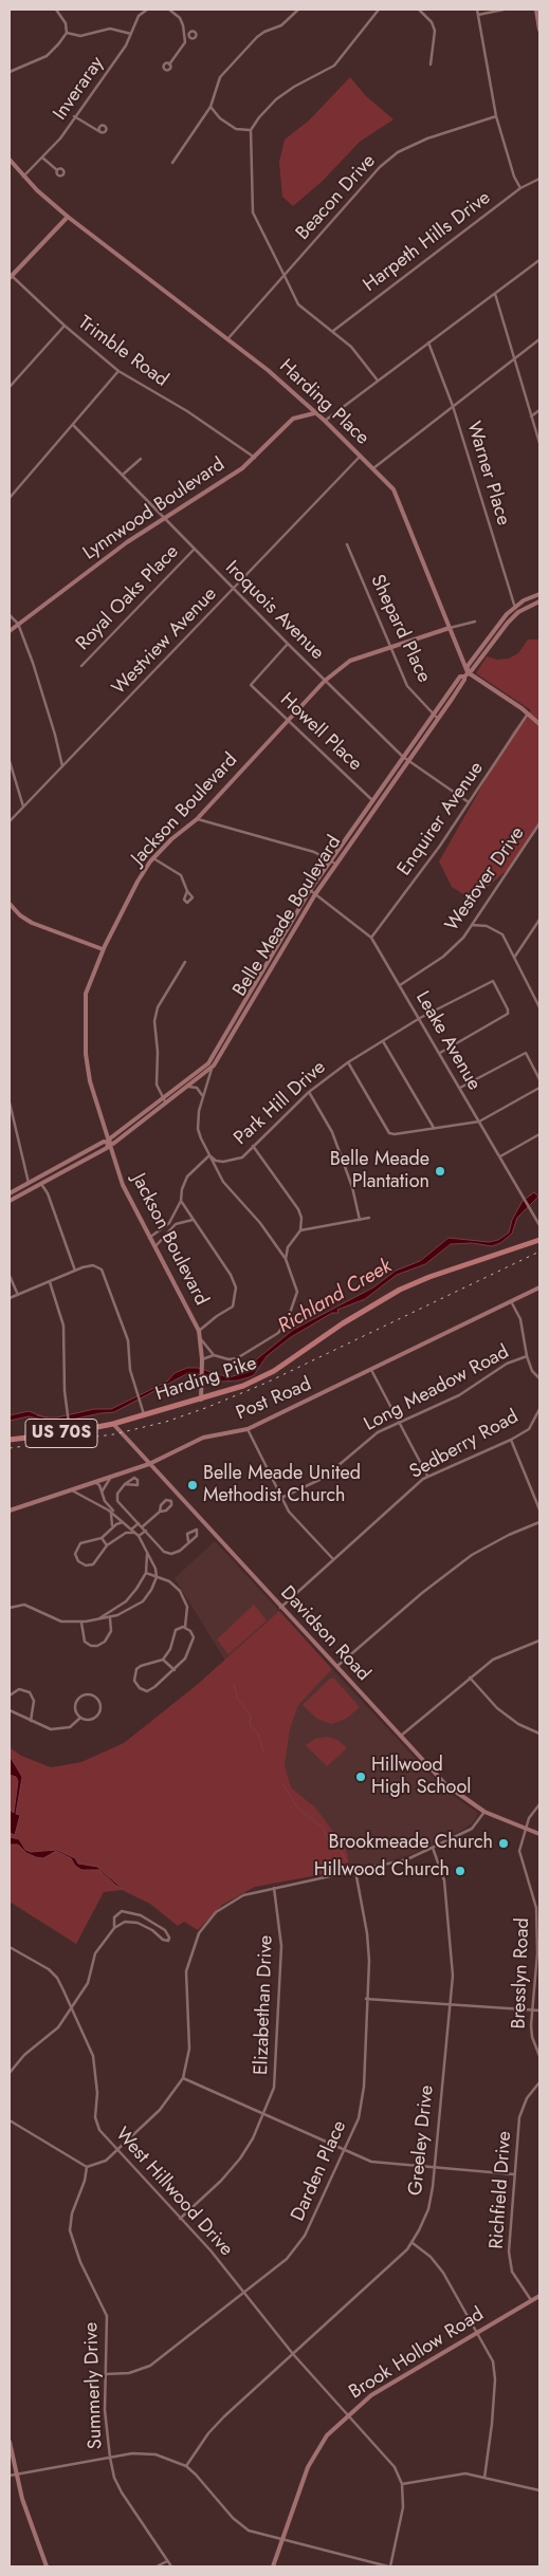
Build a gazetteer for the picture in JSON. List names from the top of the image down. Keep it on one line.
{"streets":{"main road":["Harding Pike","US 70S"],"street":["Inveraray","Beacon Drive","Harpeth Hills Drive","Trimble Road","Harding Place","Warner Place","Lynnwood Boulevard","Royal Oaks Place","Iroquois Avenue","Shepard Place","Westview Avenue","Howell Place","Jackson Boulevard","Enquirer Avenue","Westover Drive","Belle Meade Boulevard","Leake Avenue","Park Hill Drive","Long Meadow Road","Post Road","Sedberry Road","Davidson Road","Bresslyn Road","Elizabethan Drive","Greeley Drive","Darden Place","Richfield Drive","West Hillwood Drive","Brook Hollow Road","Summerly Drive"]},"crossings":[["Inveraray","Harding Place"],["Beacon Drive","Harding Place"],["Trimble Road","Lynnwood Boulevard"],["Harding Place","Lynnwood Boulevard"],["Harding Place","Westview Avenue"],["Harding Place","Jackson Boulevard"],["Harding Place","Belle Meade Boulevard"],["Warner Place","Belle Meade Boulevard"],["Lynnwood Boulevard","Iroquois Avenue"],["Royal Oaks Place","Iroquois Avenue"],["Iroquois Avenue","Westview Avenue"],["Iroquois Avenue","Howell Place"],["Iroquois Avenue","Jackson Boulevard"],["Iroquois Avenue","Enquirer Avenue"],["Iroquois Avenue","Belle Meade Boulevard"],["Shepard Place","Jackson Boulevard"],["Shepard Place","Belle Meade Boulevard"],["Howell Place","Jackson Boulevard"],["Howell Place","Belle Meade Boulevard"],["Jackson Boulevard","Belle Meade Boulevard"],["Jackson Boulevard","Harding Pike"],["Enquirer Avenue","Leake Avenue"],["Westover Drive","Leake Avenue"],["Belle Meade Boulevard","Leake Avenue"],["Leake Avenue","Park Hill Drive"],["Harding Pike","Davidson Road"],["Post Road","Davidson Road"],["Sedberry Road","Davidson Road"],["Davidson Road","Bresslyn Road"],["Elizabethan Drive","West Hillwood Drive"],["Greeley Drive","West Hillwood Drive"],["Darden Place","West Hillwood Drive"],["Darden Place","Summerly Drive"],["Richfield Drive","Brook Hollow Road"],["West Hillwood Drive","Brook Hollow Road"]],"water":["Richland Creek"],"places":["Belle Meade Plantation","Belle Meade United Methodist Church","Hillwood High School","Brookmeade Church","Hillwood Church"]}
